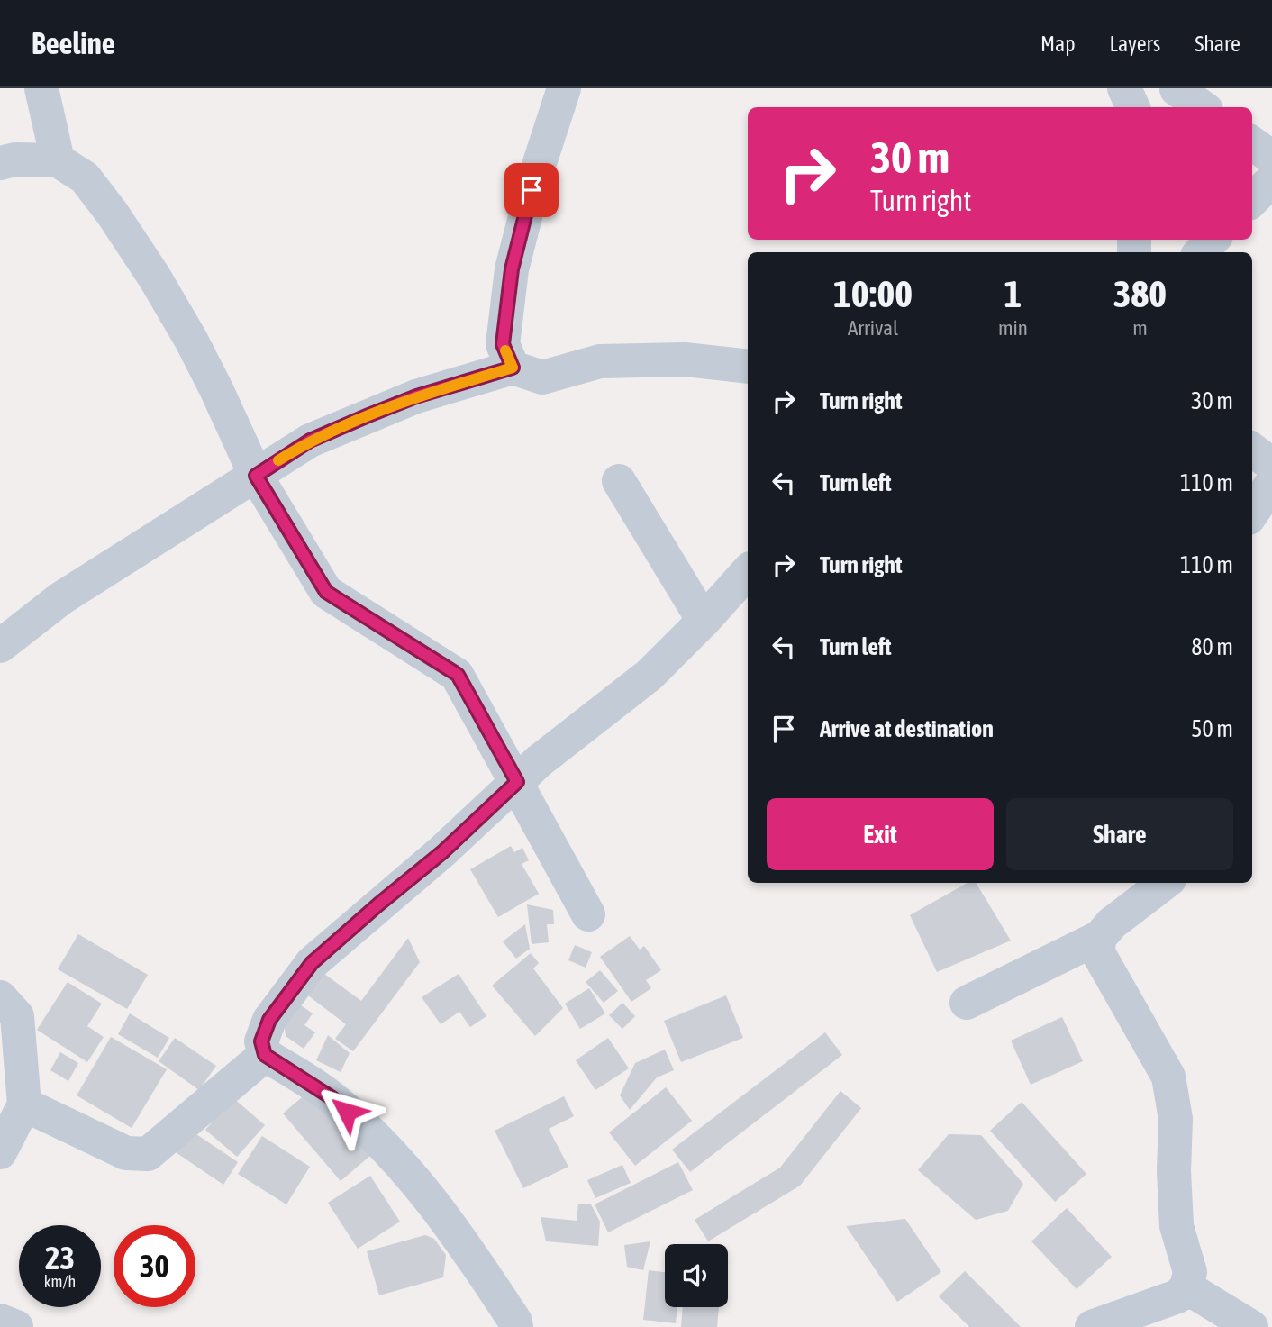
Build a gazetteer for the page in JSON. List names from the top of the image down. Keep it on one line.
{"page":{"header":"Beeline","nav":["Map","Layers","Share"],"turn":["30 m","Turn right"],"eta":["10:00","Arrival","1","min","380","m"],"list":[{"name":"Turn right","value":"30 m"},{"name":"Turn left","value":"110 m"},{"name":"Turn right","value":"110 m"},{"name":"Turn left","value":"80 m"},{"name":"Arrive at destination","value":"50 m"}],"buttons":["Exit","Share"],"speed":"23 km/h","limit":"30"}}
